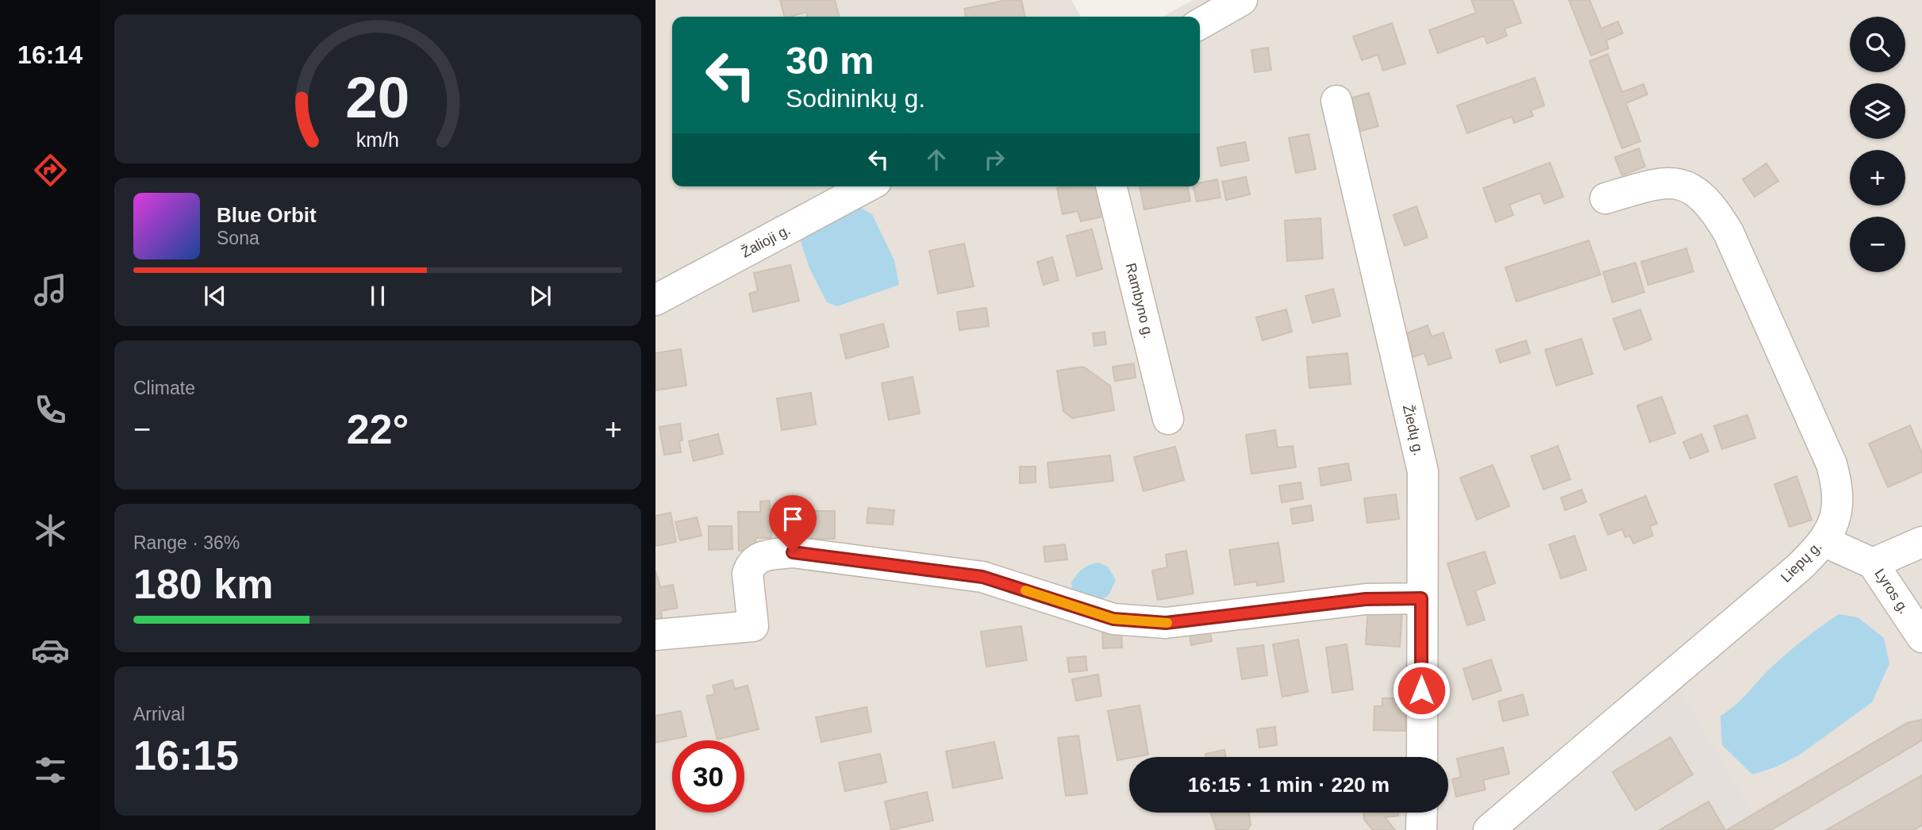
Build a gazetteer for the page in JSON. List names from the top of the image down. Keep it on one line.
{"streets":{"street":["Žalioji g.","Rambyno g.","Žiedų g.","Liepų g.","Lyros g."]},"crossings":[["Liepų g.","Lyros g."]],"page":{"tabs":"16:14","map_buttons":["+","−"],"turn":["30 m","Sodininkų g."],"song":["Blue Orbit","Sona"],"tile":["Climate",["Range · 36%","180 km"],["Arrival","16:15"]],"heat":["−","22°","+"],"limit":"30","trip":"16:15 · 1 min · 220 m","gauge":["20","km/h"]}}
